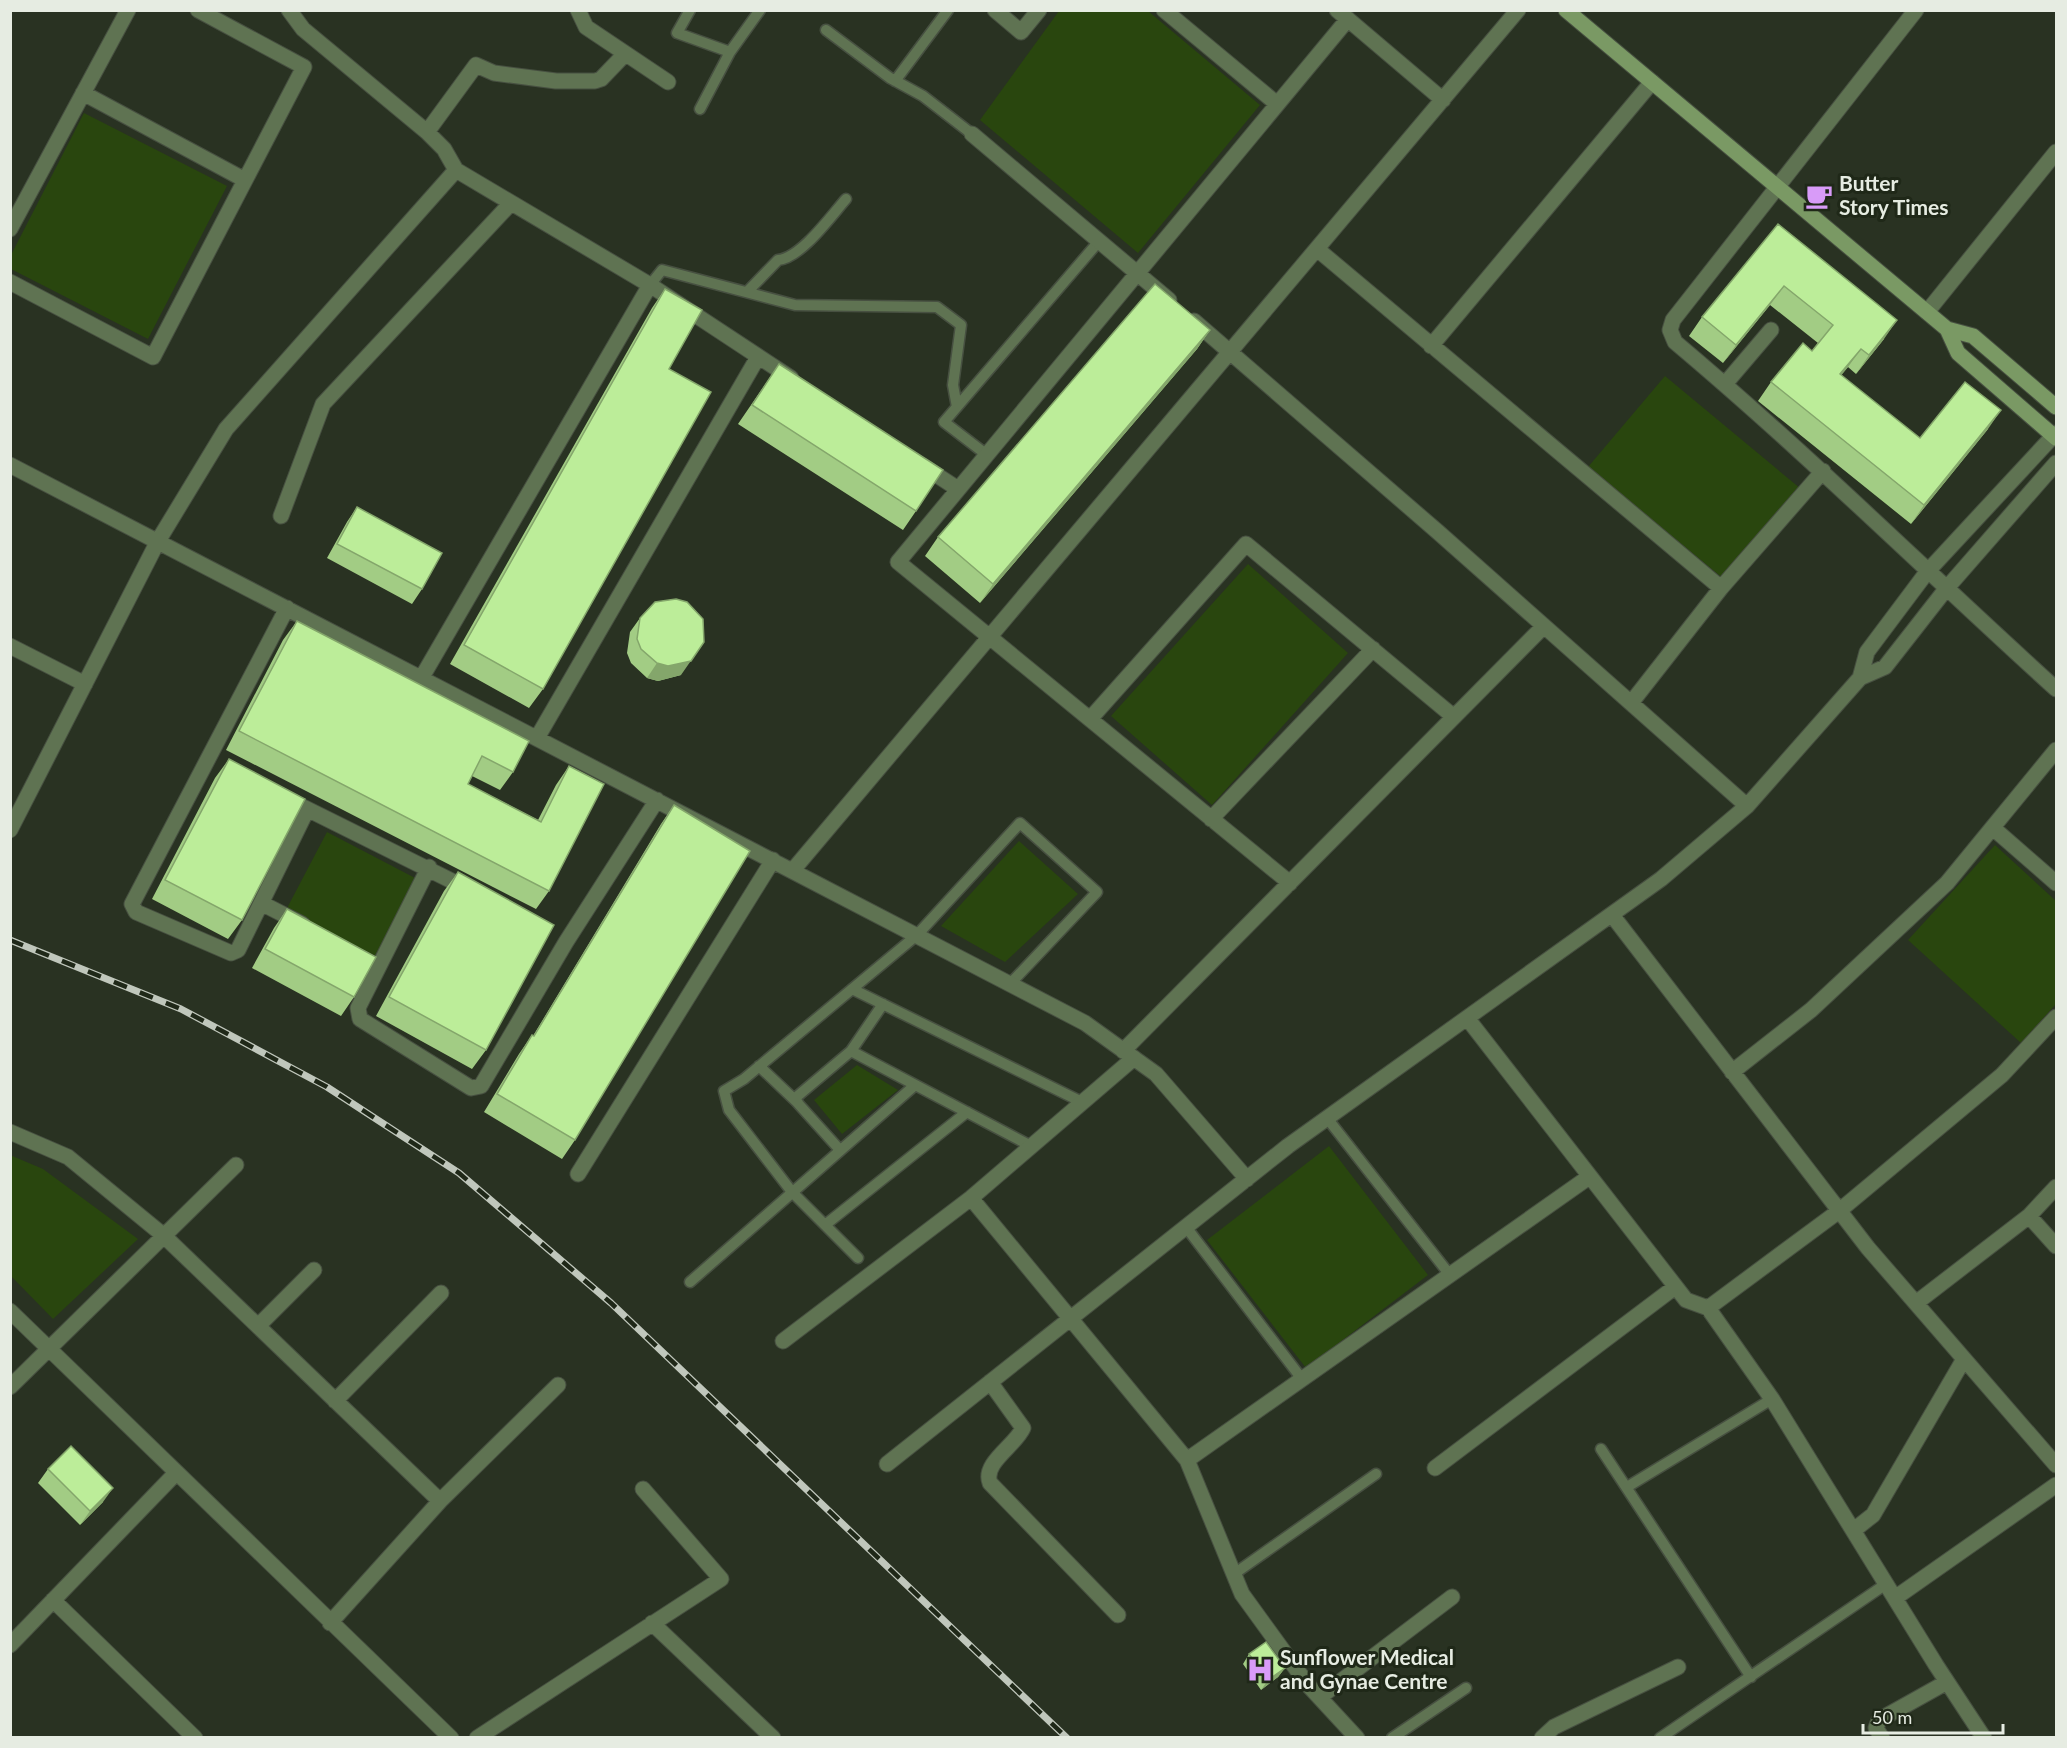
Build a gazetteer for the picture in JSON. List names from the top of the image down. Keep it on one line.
{"places":{"cafe":["Butter Story Times"],"hospital":["Sunflower Medical and Gynae Centre"]},"scale_bar":"50 m"}
